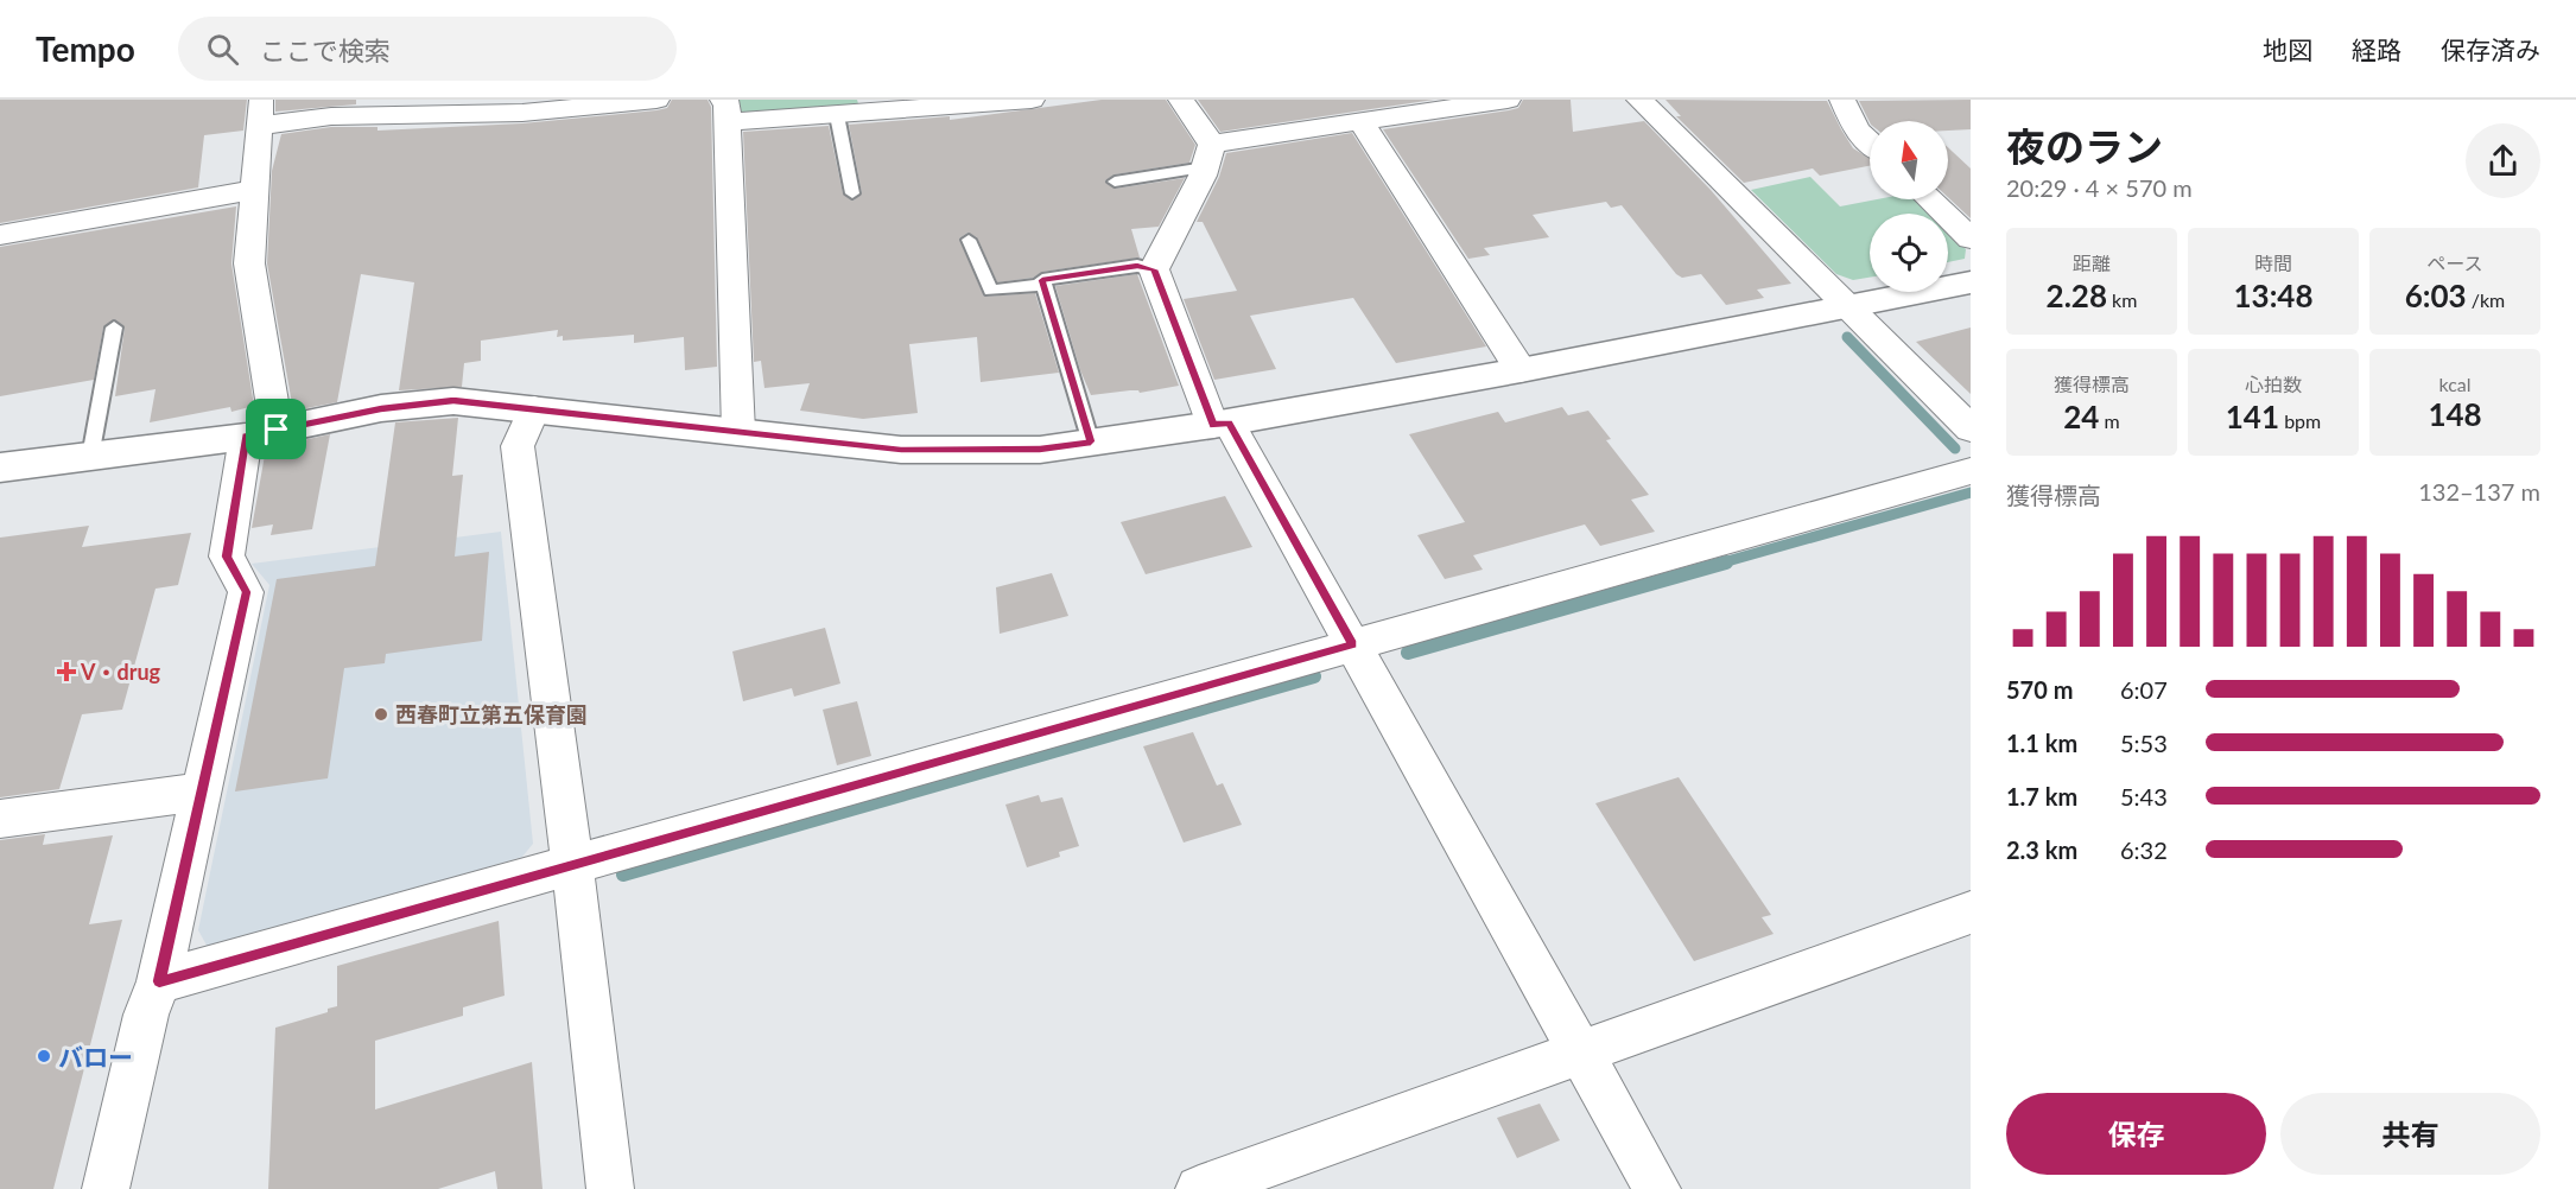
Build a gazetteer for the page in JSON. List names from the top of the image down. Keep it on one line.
{"places":{"health":["V・drug"],"other":["西春町立第五保育園","バロー"]},"north":"top","page":{"header":"Tempo","search":"ここで検索","nav":["地図","経路","保存済み"],"heading":["夜のラン","20:29 · 4 × 570 m"],"stats":[["距離","2.28 km"],["時間","13:48"],["ペース","6:03 /km"],["獲得標高","24 m"],["心拍数","141 bpm"],["kcal","148"]],"chart":["獲得標高","132–137 m"],"list":[{"name":"570 m","note":"6:07"},{"name":"1.1 km","note":"5:53"},{"name":"1.7 km","note":"5:43"},{"name":"2.3 km","note":"6:32"}],"buttons":["保存","共有"]}}
